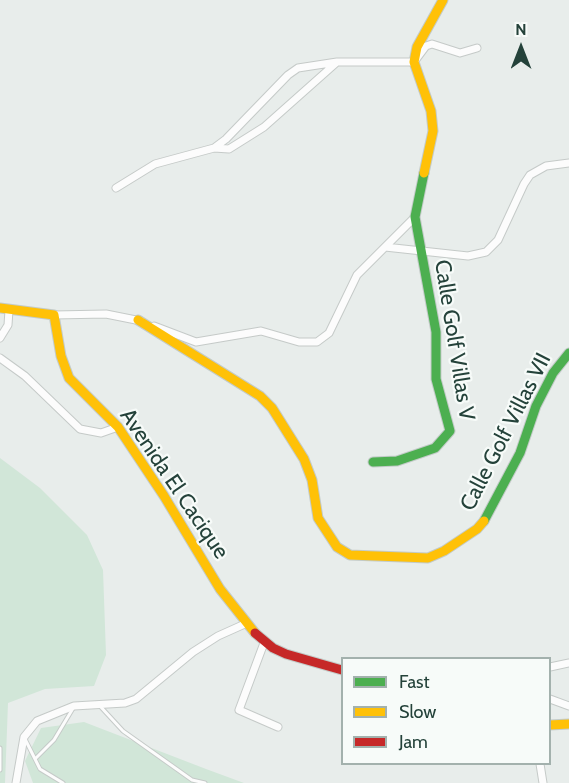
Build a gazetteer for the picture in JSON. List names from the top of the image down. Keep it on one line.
{"streets":{"street":["Calle Golf Villas V","Calle Golf Villas VII","Avenida El Cacique"]},"legend":["Fast","Slow","Jam"],"north":"top"}
